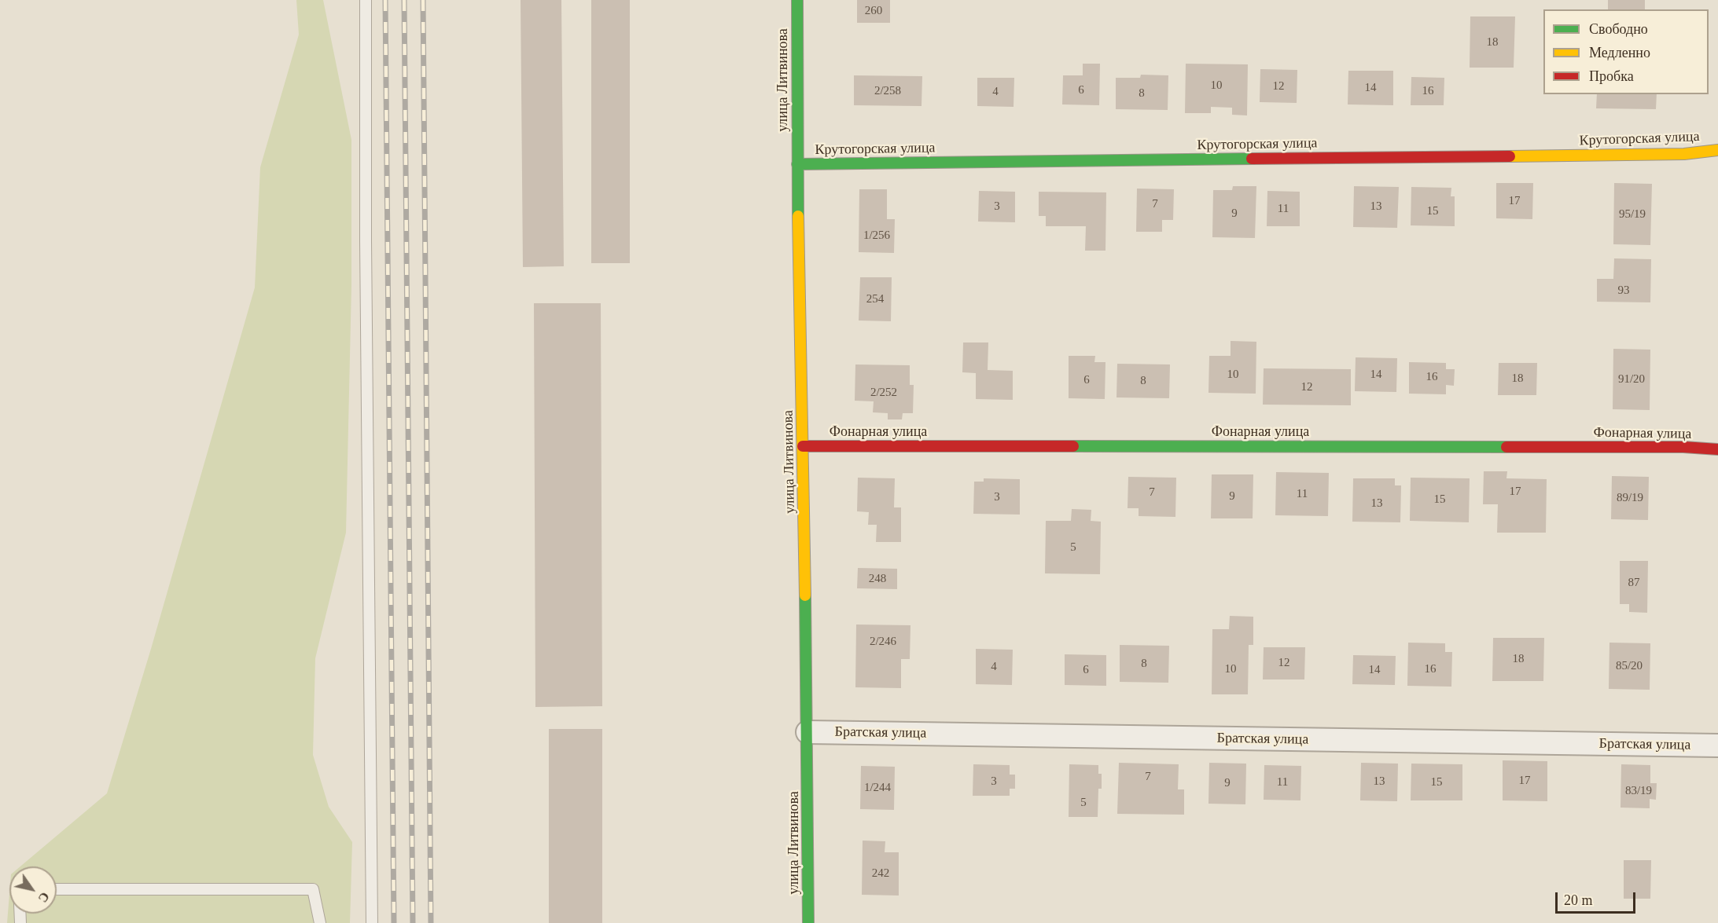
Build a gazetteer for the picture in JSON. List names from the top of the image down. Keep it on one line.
{"streets":{"street":["улица Литвинова","Крутогорская улица","Фонарная улица","Братская улица"]},"crossings":[["улица Литвинова","Крутогорская улица"],["улица Литвинова","Фонарная улица"],["улица Литвинова","Братская улица"]],"house_numbers":["260","18","10","12","14","6","2/258","16","4","8","17","7","3","13","11","15","9","95/19","1/256","93","254","10","14","16","18","91/20","6","8","12","2/252","17","7","11","9","3","89/19","15","13","5","248","87","2/246","18","12","8","85/20","4","10","16","6","14","7","17","3","13","11","15","9","1/244","83/19","5","242"],"legend":["Свободно","Медленно","Пробка"],"scale_bar":"20 m","north":"bottom right"}
